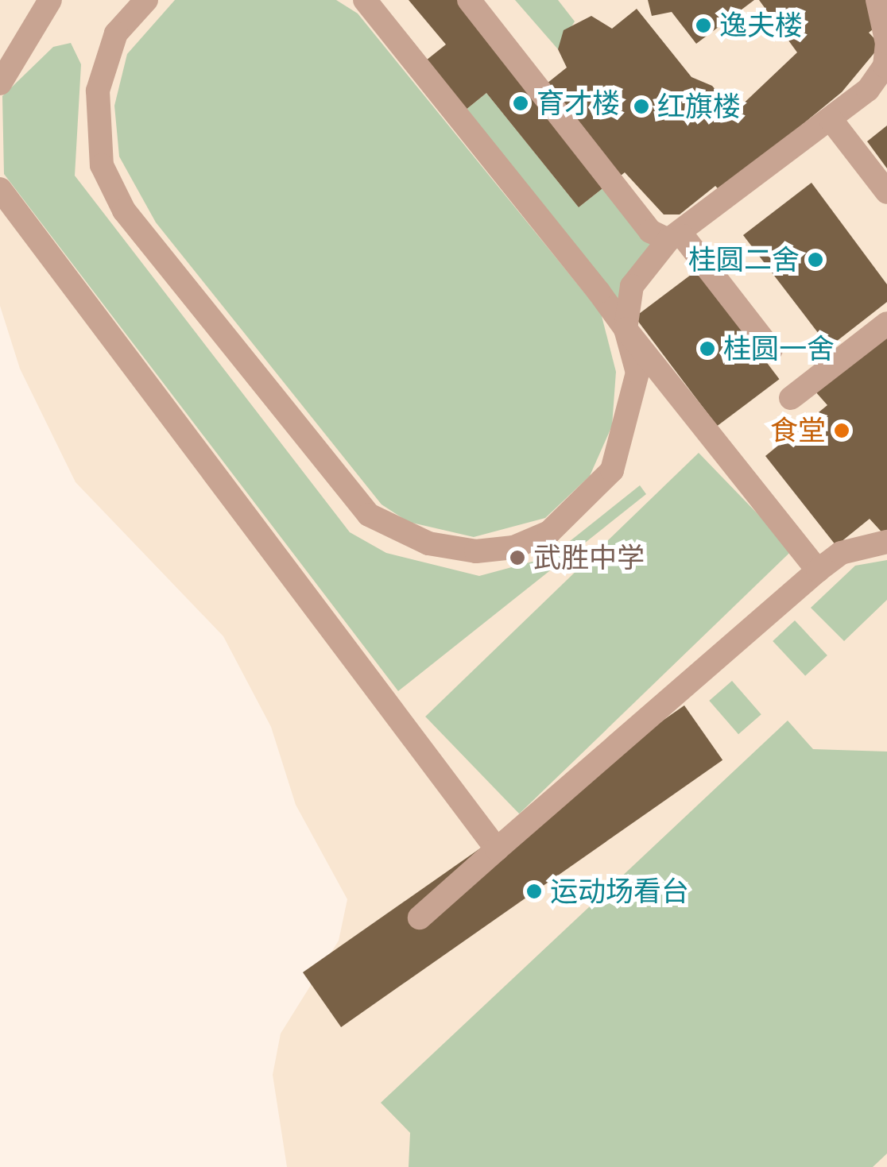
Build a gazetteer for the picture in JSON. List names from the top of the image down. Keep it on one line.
{"places":["逸夫楼","育才楼","红旗楼","桂圆二舍","桂圆一舍","食堂","武胜中学","运动场看台"]}
